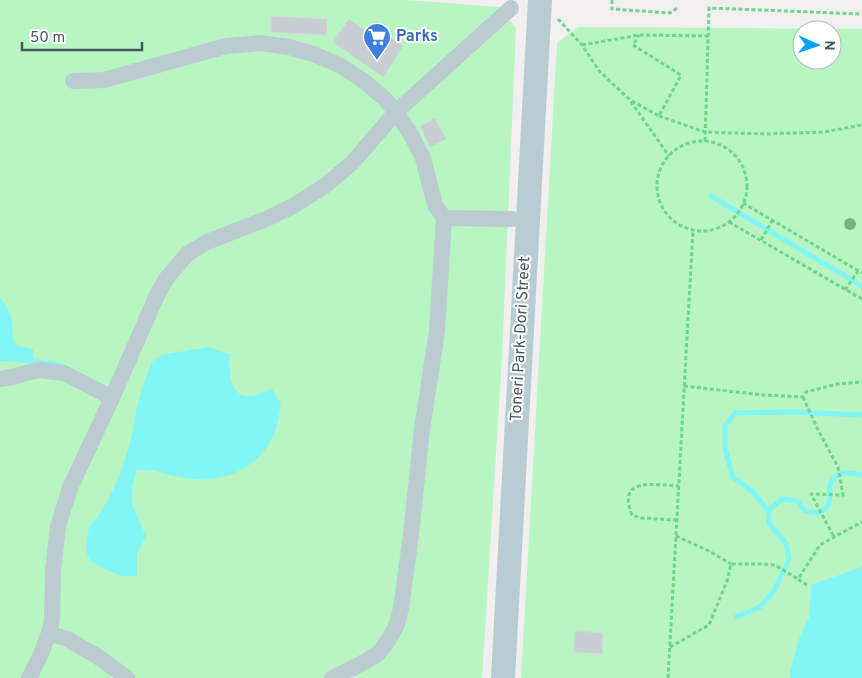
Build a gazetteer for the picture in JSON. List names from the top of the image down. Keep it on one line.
{"streets":{"street":["Toneri Park-Dori Street"]},"places":{"supermarket":["Parks"]},"scale_bar":"50 m","north":"right"}
